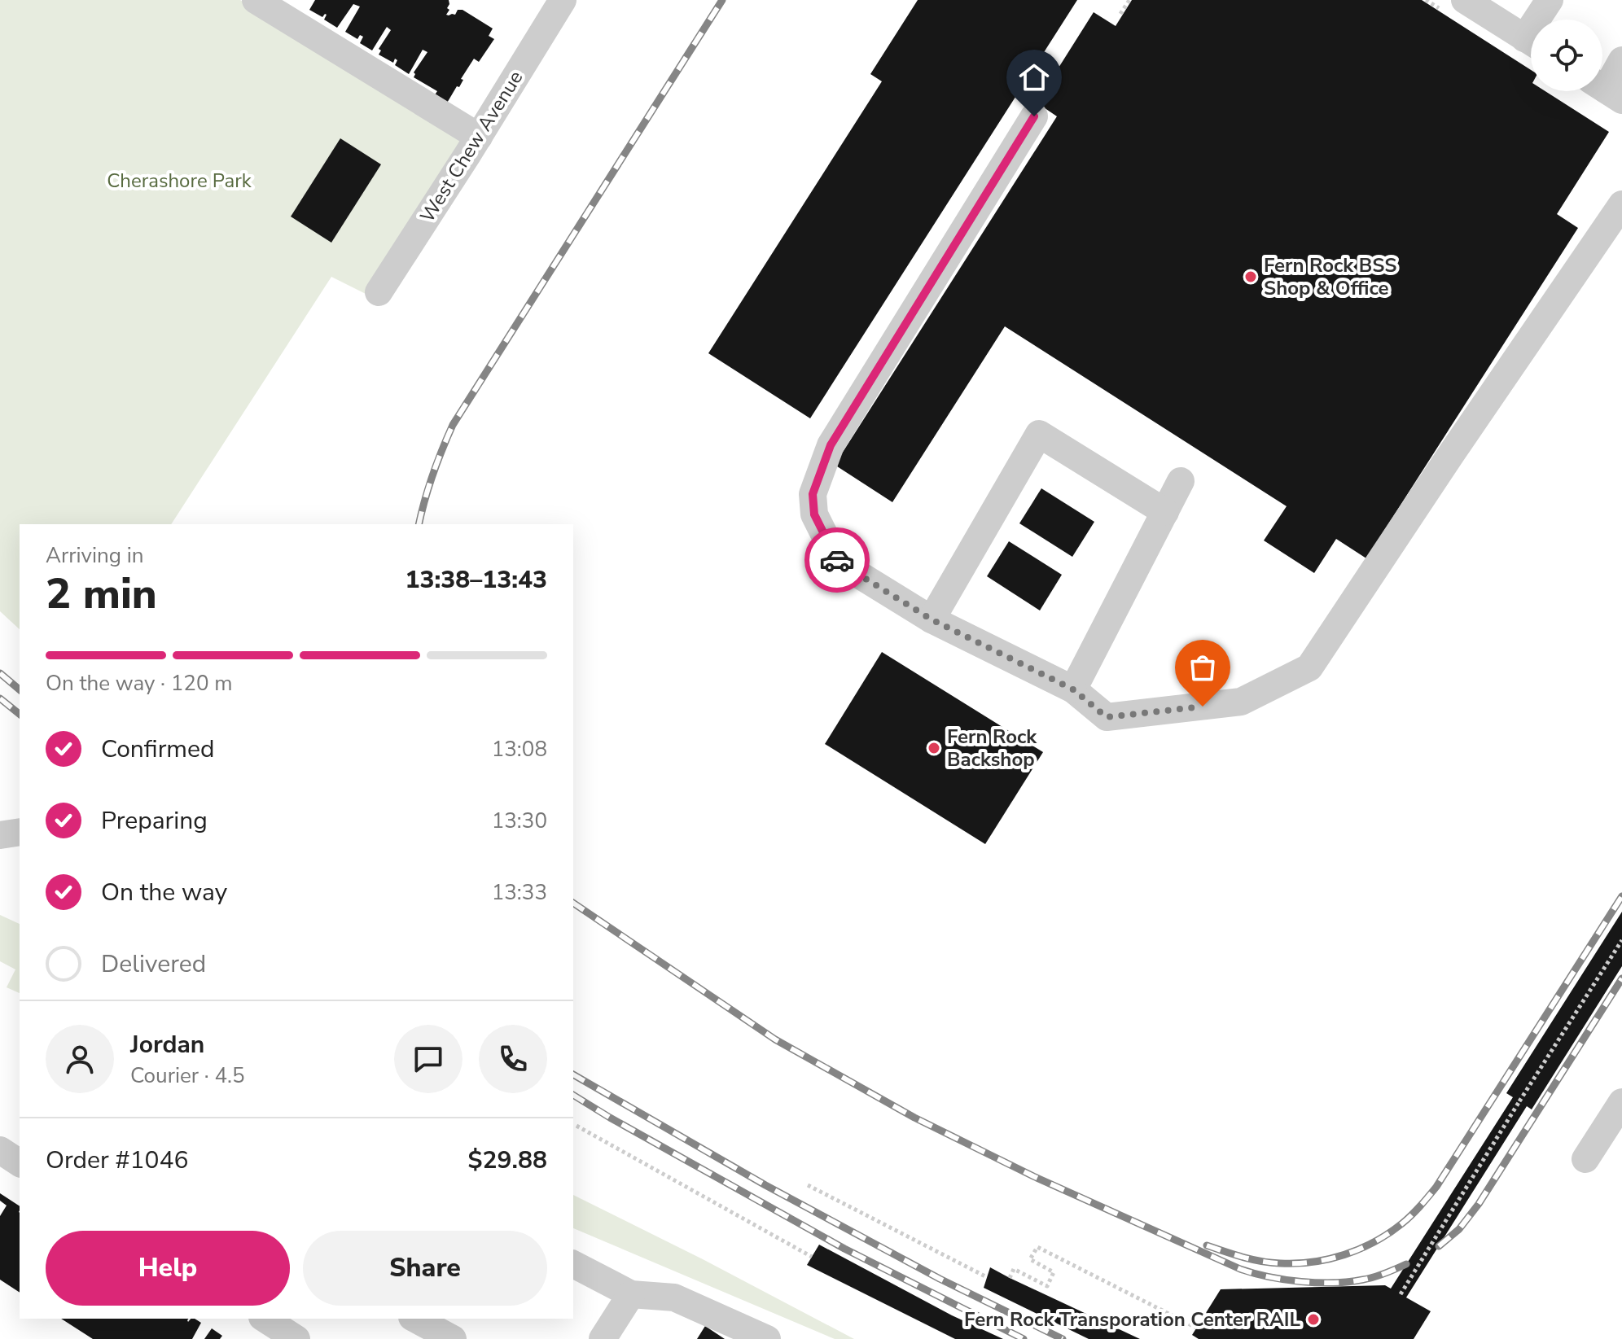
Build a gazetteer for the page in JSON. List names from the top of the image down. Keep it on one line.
{"streets":{"street":["West Chew Avenue"]},"parks":["Cherashore Park"],"places":["Fern Rock BSS Shop & Office","Fern Rock Backshop","Fern Rock Transporation Center RAIL"],"page":{"heading":["2 min","Arriving in","13:38–13:43"],"panel":["Jordan","Courier · 4.5","Order #1046","$29.88"],"bar":"On the way · 120 m","list":[["Confirmed","13:08"],["Preparing","13:30"],["On the way","13:33"],"Delivered"],"buttons":["Help","Share"]}}
